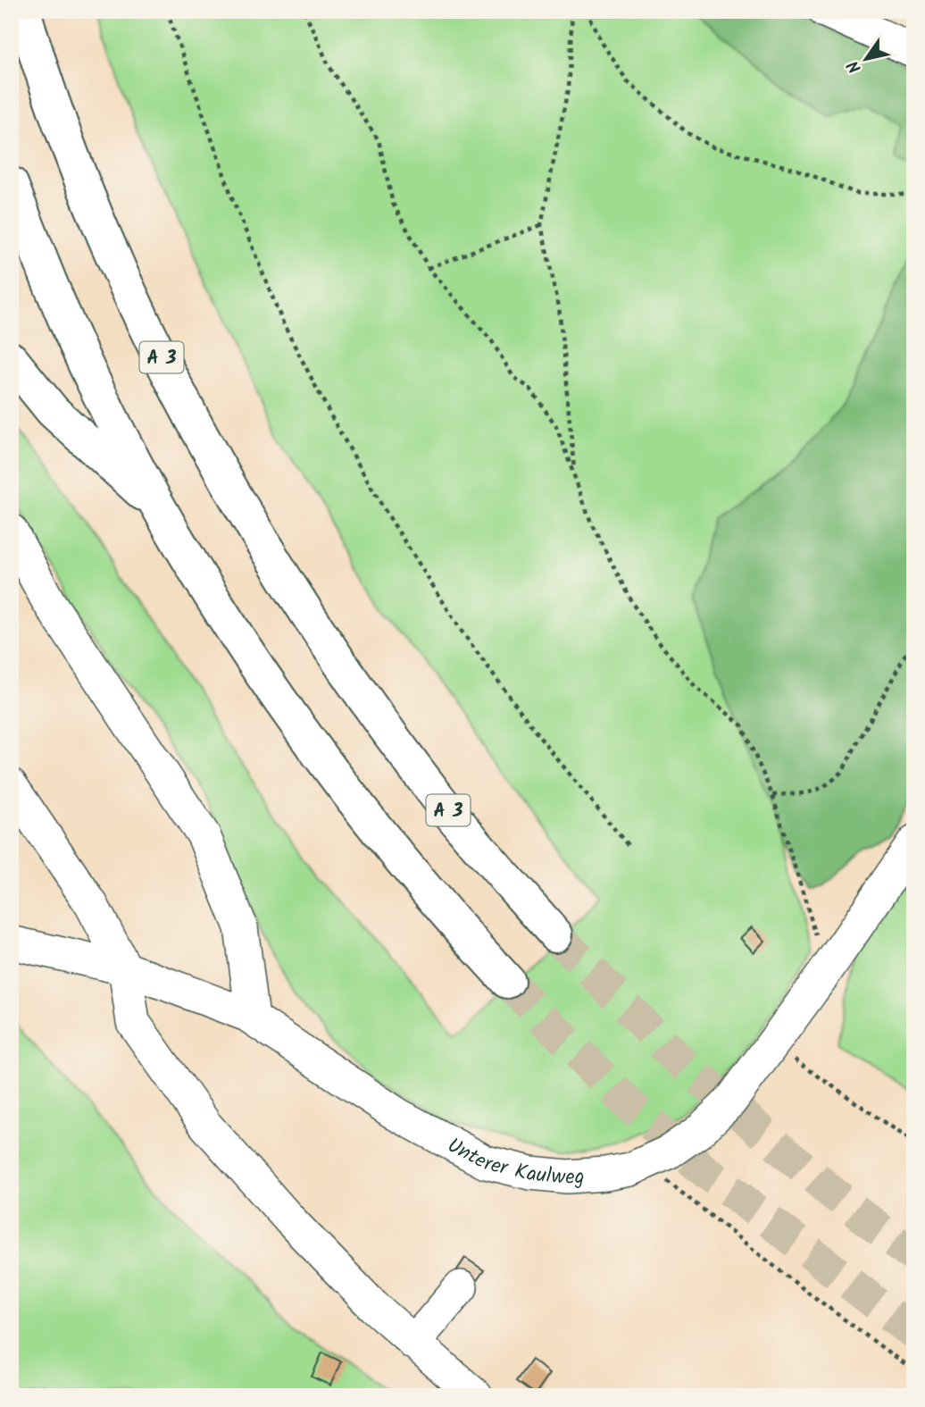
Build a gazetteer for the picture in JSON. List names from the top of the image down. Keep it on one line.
{"streets":{"highway":["A 3"],"street":["Unterer Kaulweg"]},"north":"bottom left"}
